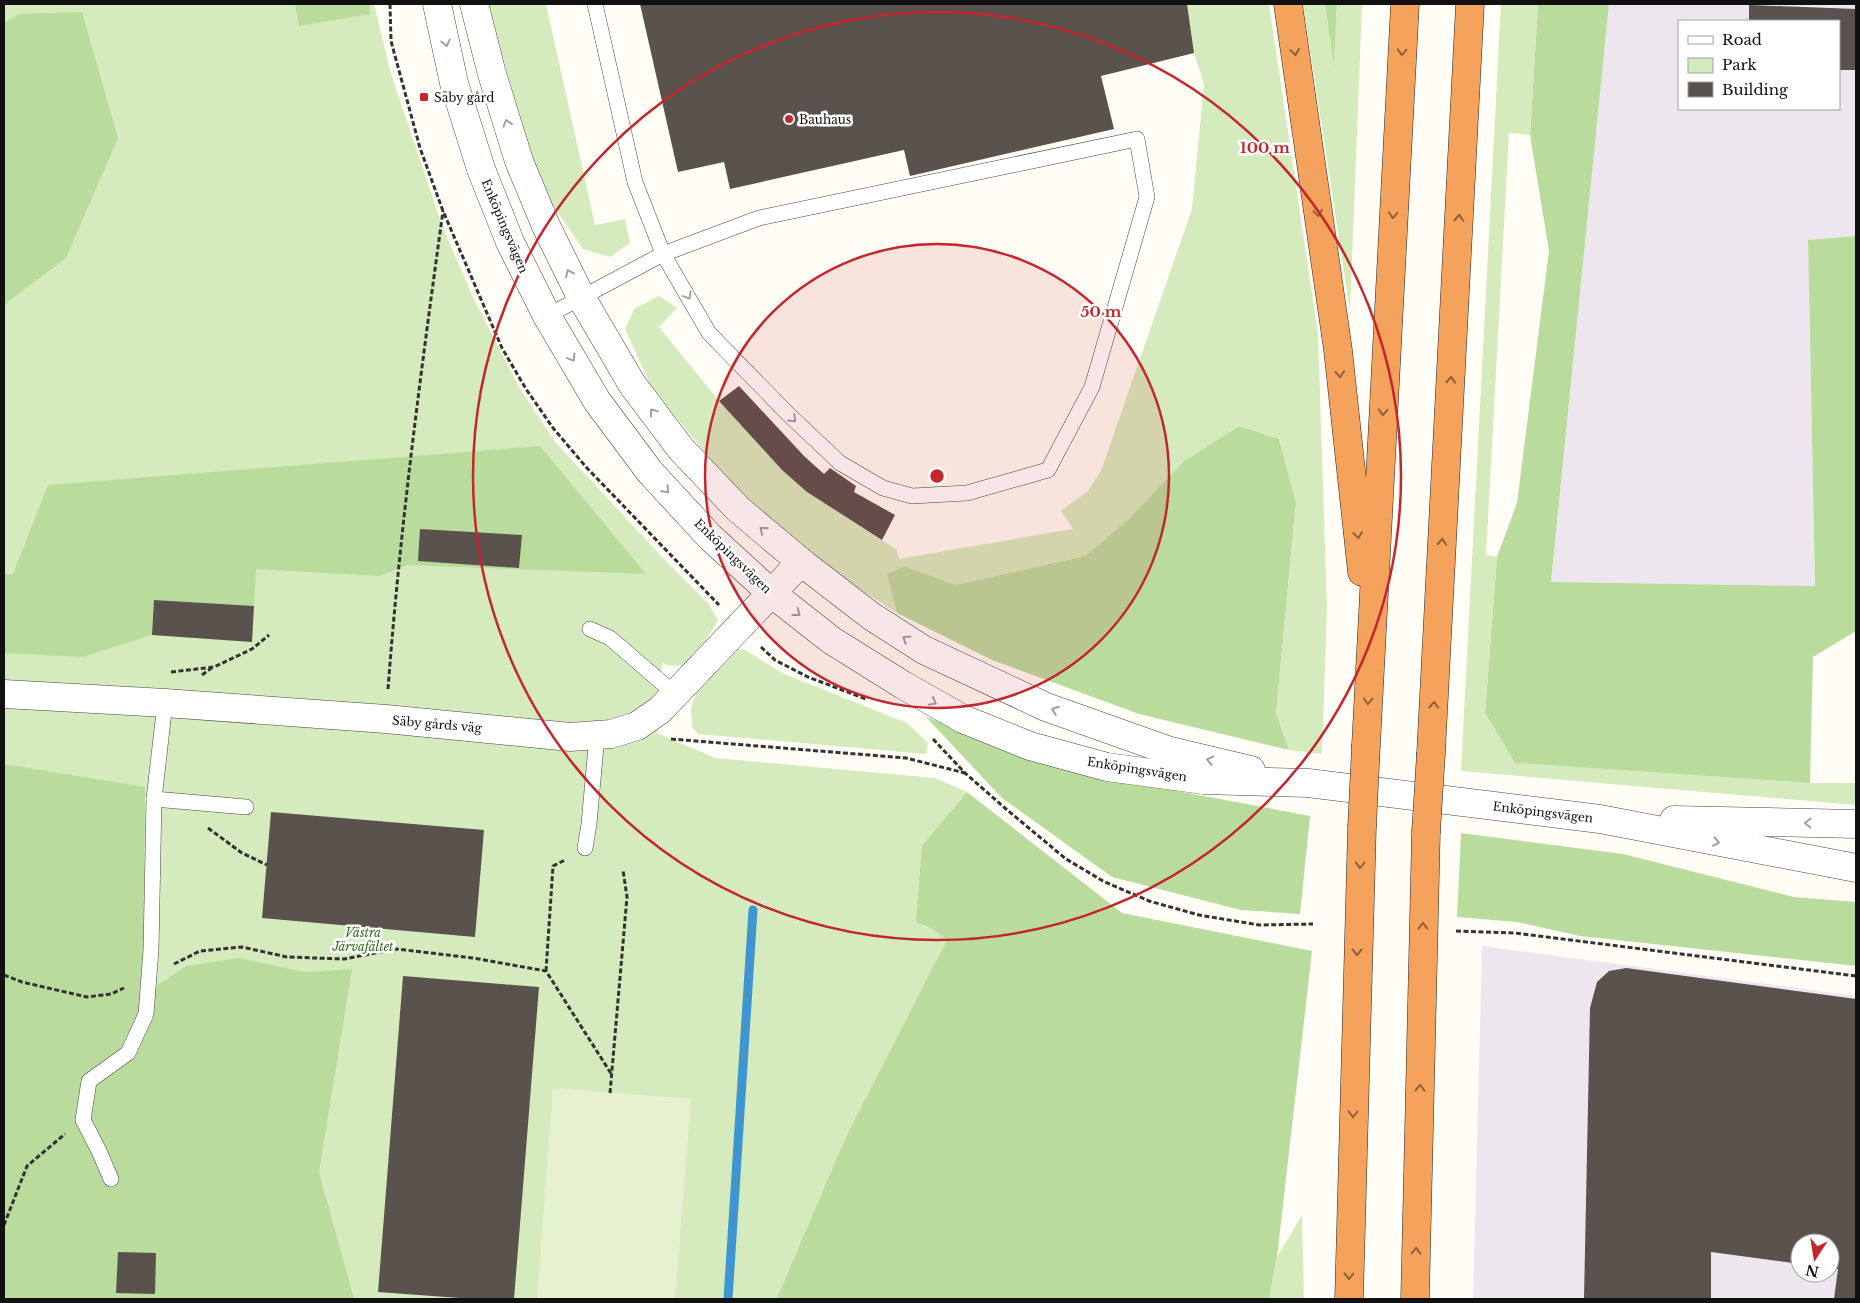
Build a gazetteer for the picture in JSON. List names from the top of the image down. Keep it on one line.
{"streets":{"street":["Enköpingsvägen","Säby gårds väg"]},"crossings":[["Enköpingsvägen","Säby gårds väg"]],"parks":["Västra Järvafältet"],"places":{"transit":["Säby gård"],"other":["Bauhaus"]},"legend":["Road","Park","Building"],"north":"bottom","rings":["100 m","50 m"]}
